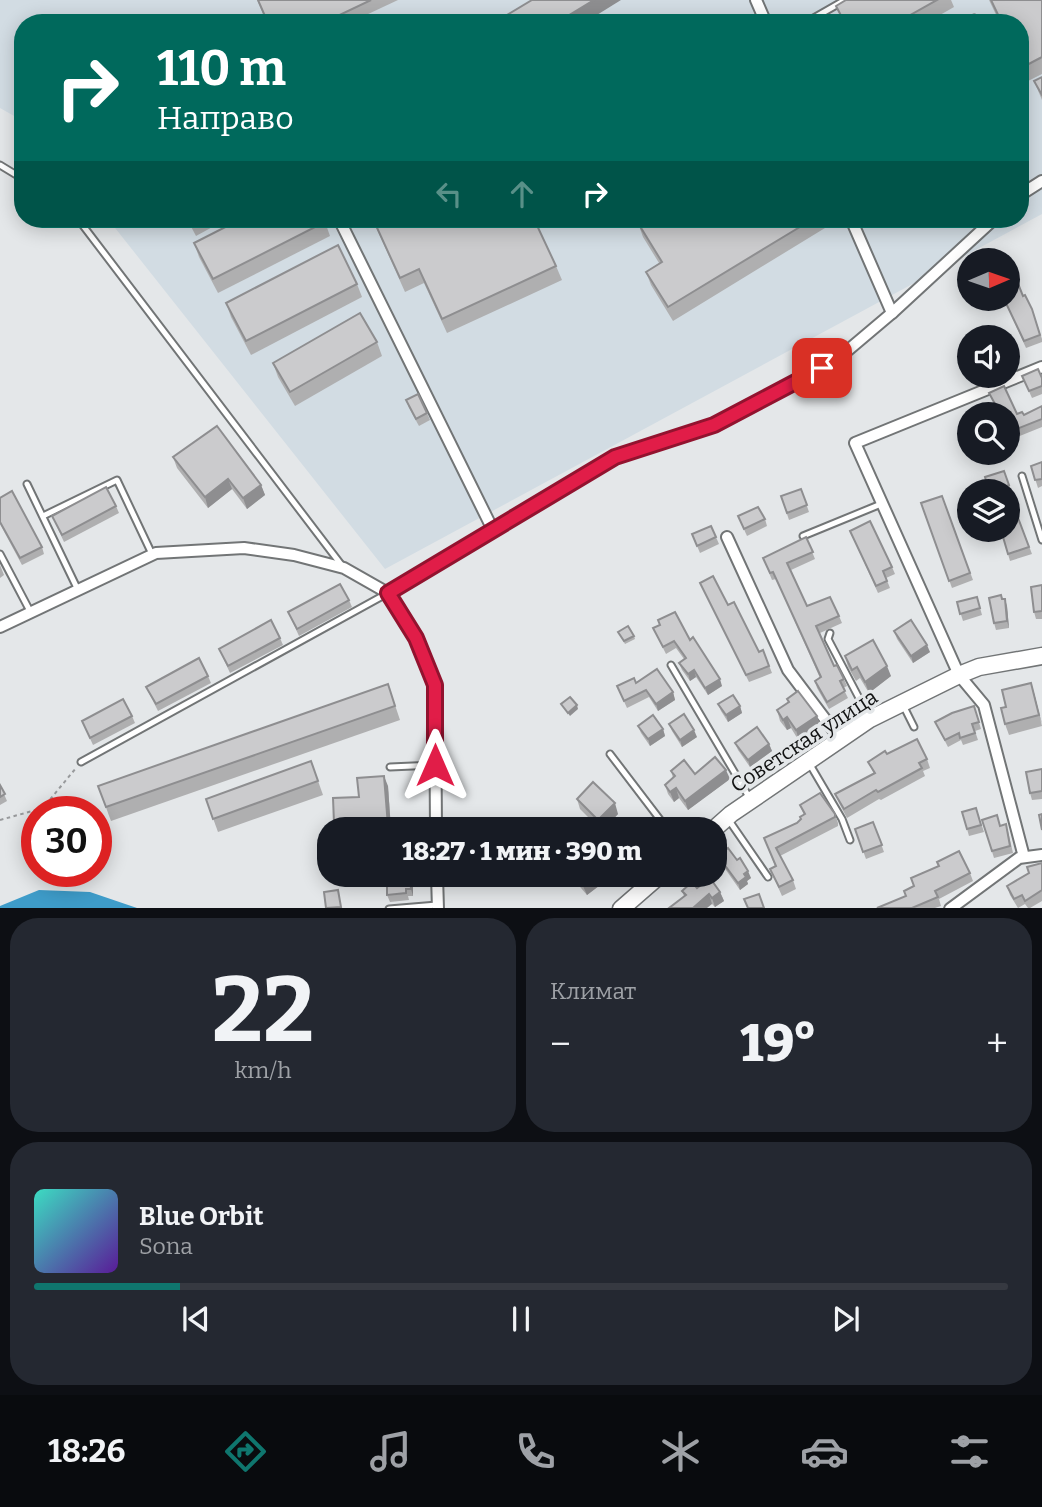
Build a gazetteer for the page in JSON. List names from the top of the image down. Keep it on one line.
{"streets":{"street":["Советская улица"]},"north":"right","page":{"turn":["110 m","Направо"],"limit":"30","trip":"18:27 · 1 мин · 390 m","tile":[["22","km/h"],"Климат"],"heat":["−","19°","+"],"song":["Blue Orbit","Sona"],"tabs":"18:26"}}
